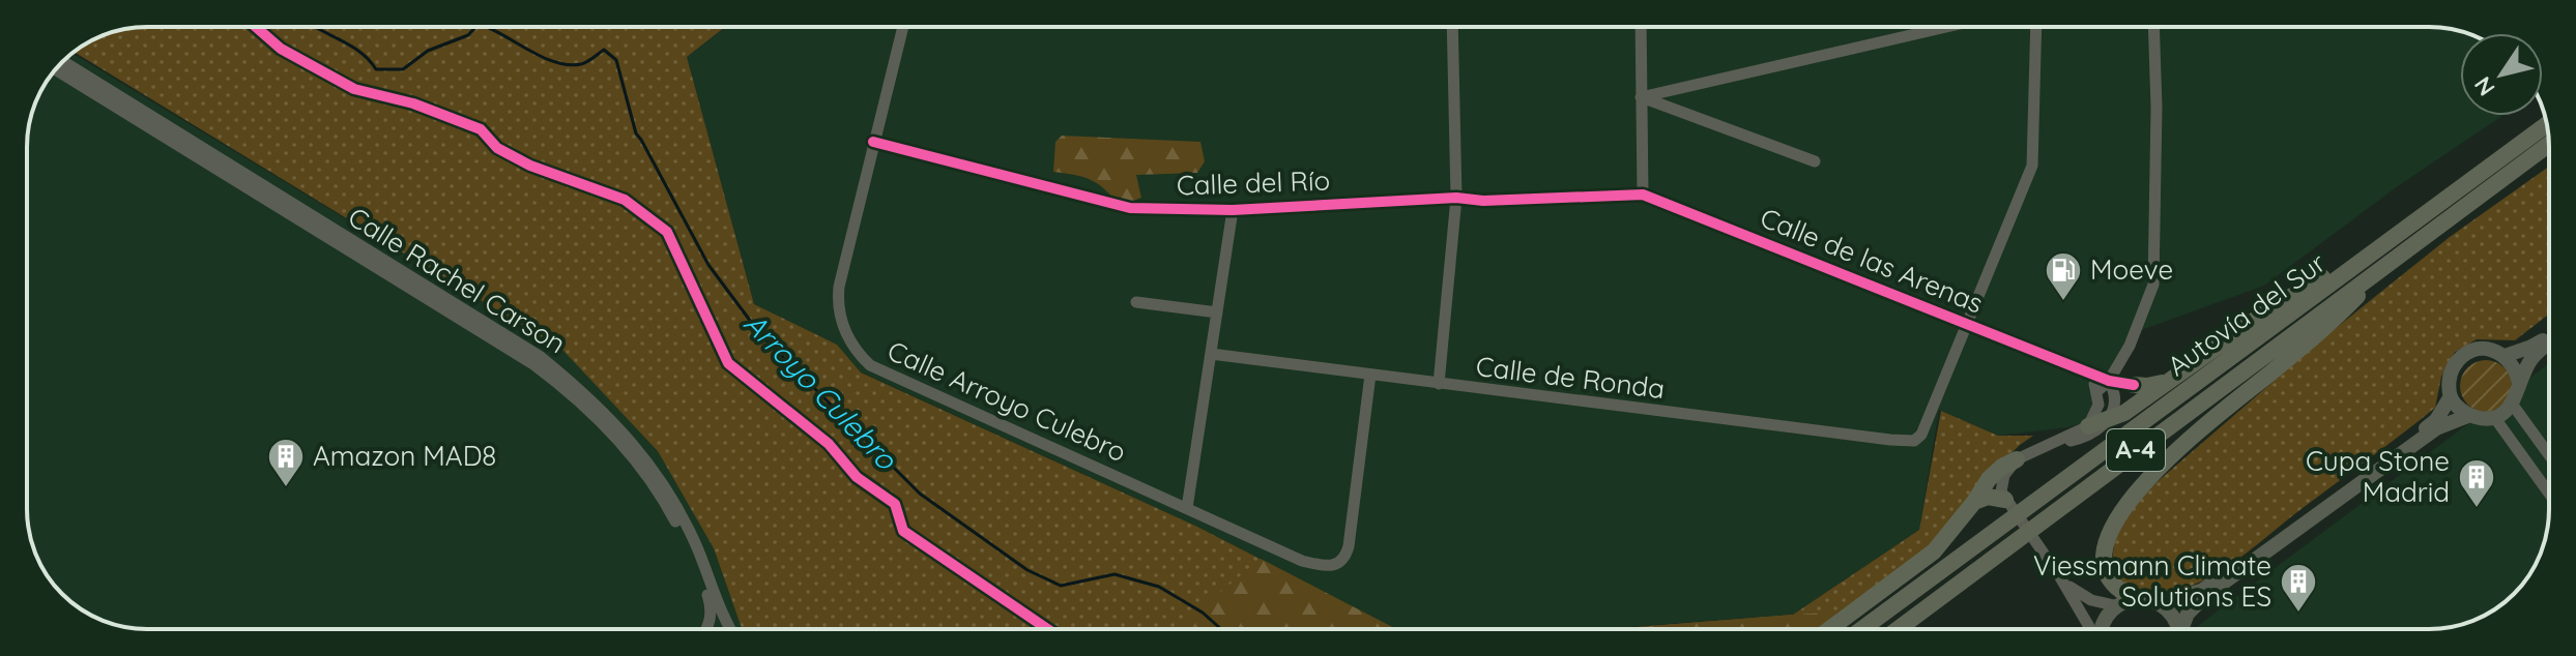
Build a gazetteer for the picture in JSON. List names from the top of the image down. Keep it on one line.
{"streets":{"highway":["Autovía del Sur","A-4"],"street":["Calle del Río","Calle de las Arenas","Calle Rachel Carson","Calle de Ronda","Calle Arroyo Culebro"]},"crossings":[["Calle del Río","Calle de las Arenas"],["Calle del Río","Calle Arroyo Culebro"],["Calle de las Arenas","Calle de Ronda"],["Calle de Ronda","Calle Arroyo Culebro"]],"water":["Arroyo Culebro"],"places":{"fuel station":["Moeve"],"building":["Amazon MAD8","Cupa Stone Madrid","Viessmann Climate Solutions ES"]},"north":"bottom left"}
